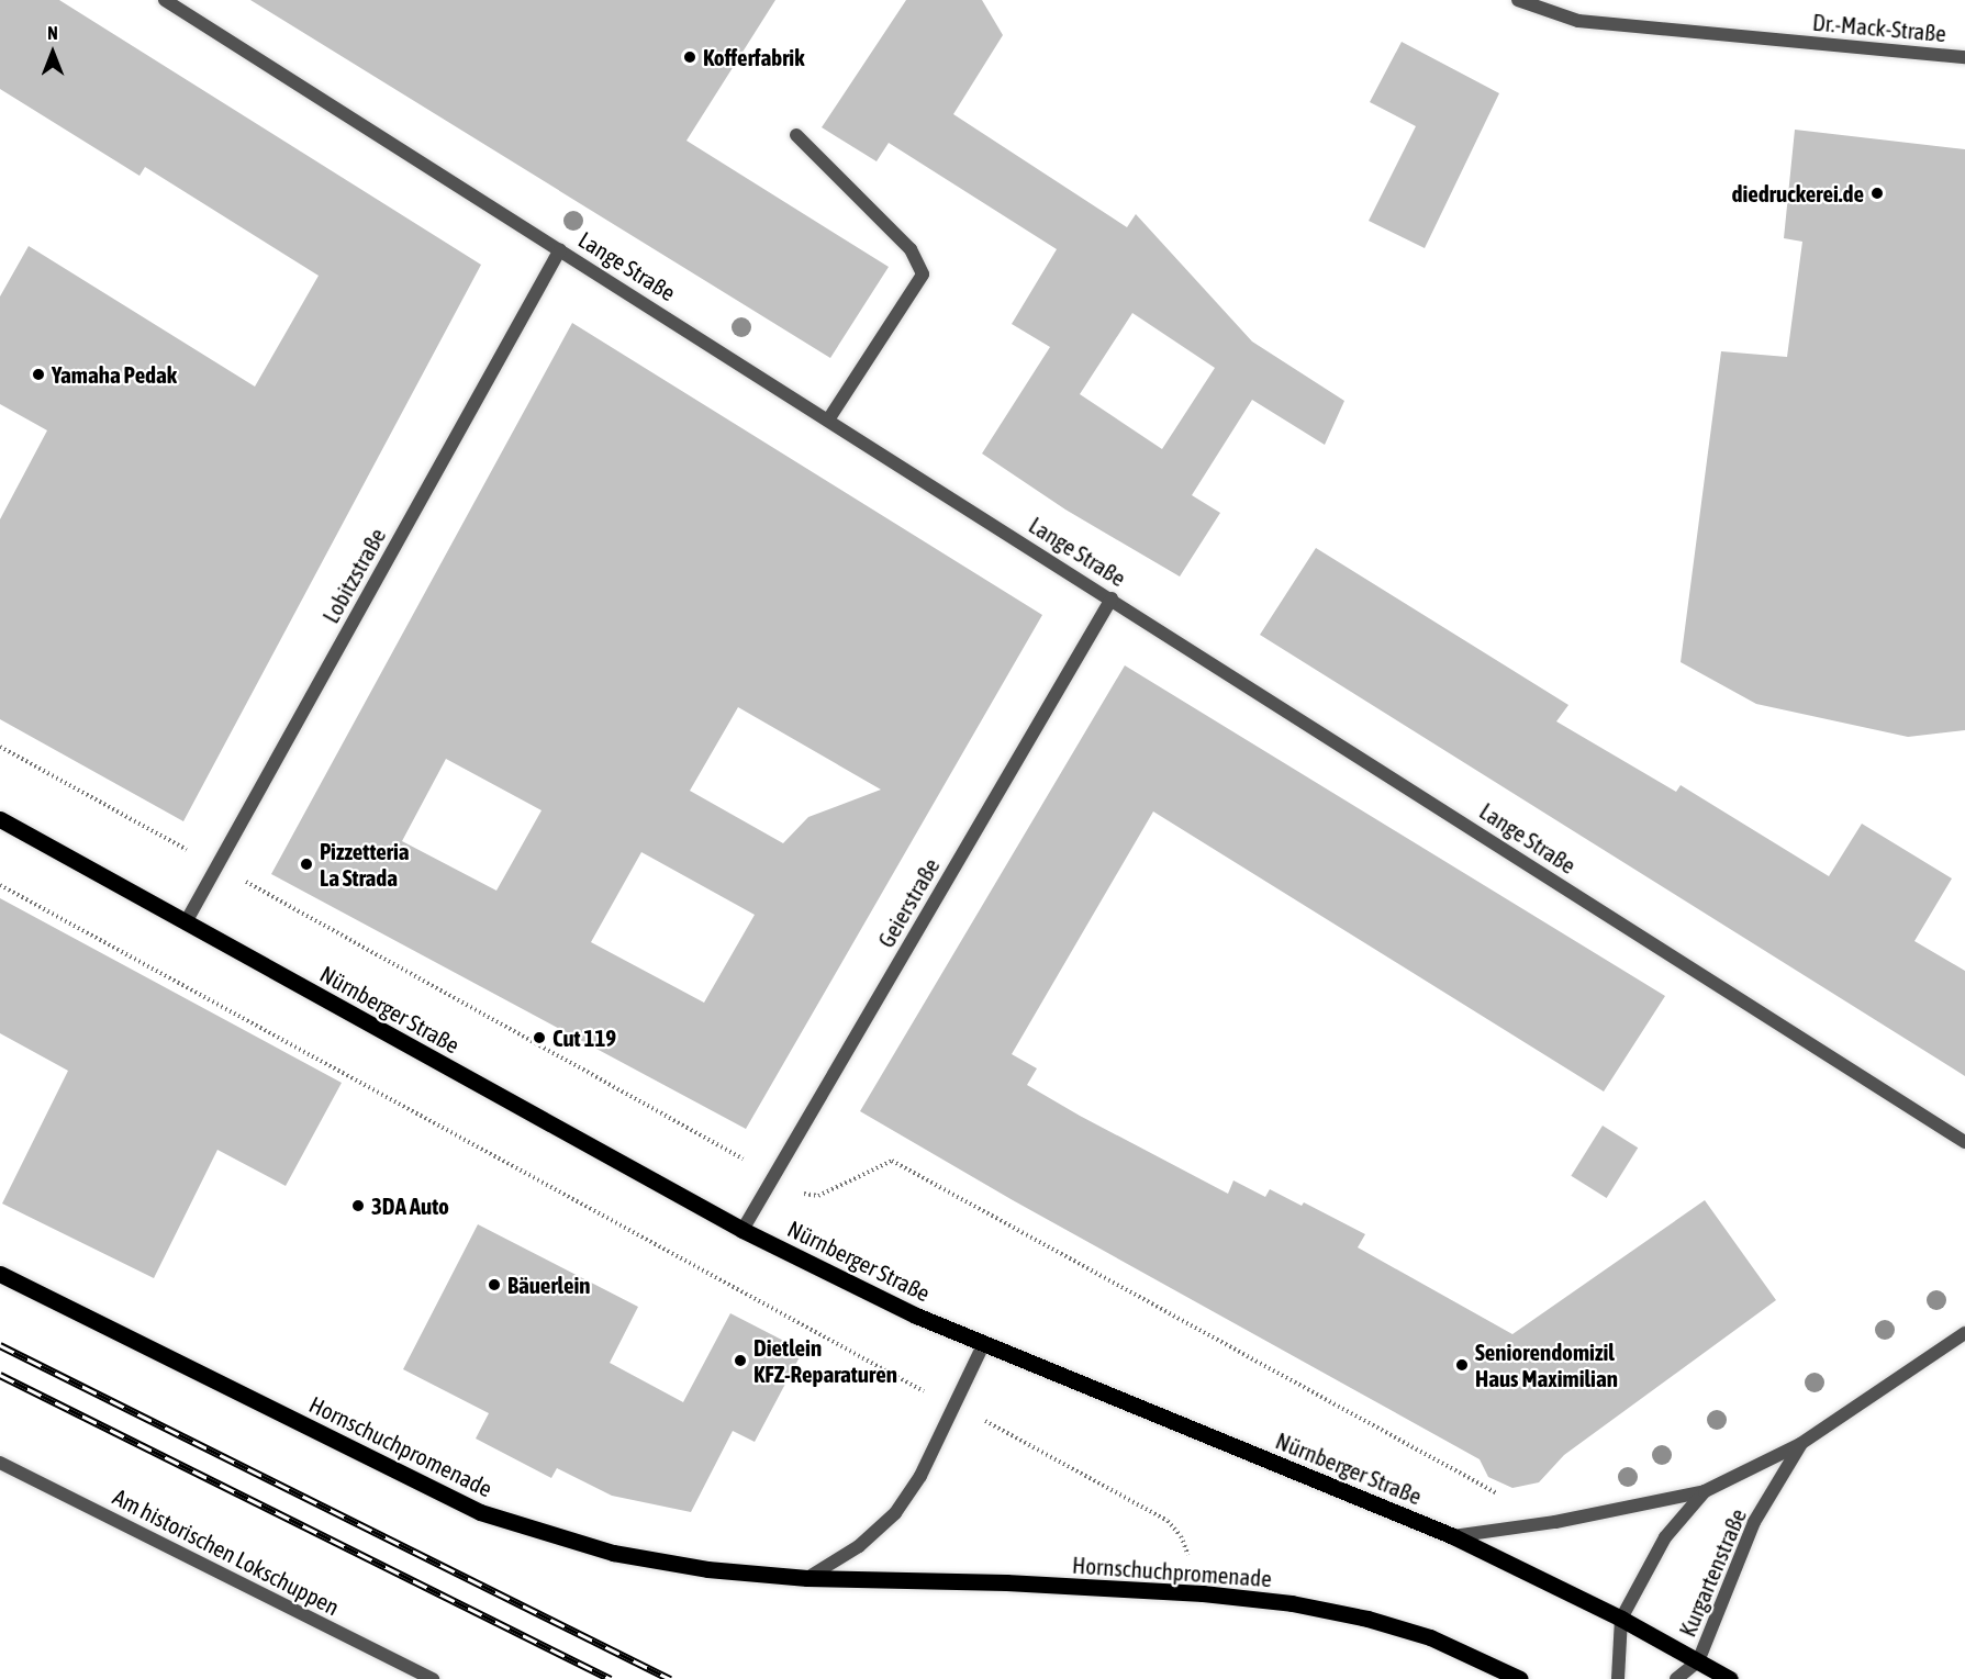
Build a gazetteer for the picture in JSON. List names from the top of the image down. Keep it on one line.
{"streets":{"main road":["Nürnberger Straße","Hornschuchpromenade"],"street":["Dr.-Mack-Straße","Lange Straße","Lobitzstraße","Geierstraße","Am historischen Lokschuppen","Kurgartenstraße"]},"crossings":[["Lange Straße","Lobitzstraße"],["Lange Straße","Geierstraße"],["Lobitzstraße","Nürnberger Straße"],["Geierstraße","Nürnberger Straße"],["Nürnberger Straße","Kurgartenstraße"]],"places":["Kofferfabrik","diedruckerei.de","Yamaha Pedak","Pizzetteria La Strada","Cut 119","3DA Auto","Bäuerlein","Dietlein KFZ-Reparaturen","Seniorendomizil Haus Maximilian"],"north":"top"}
